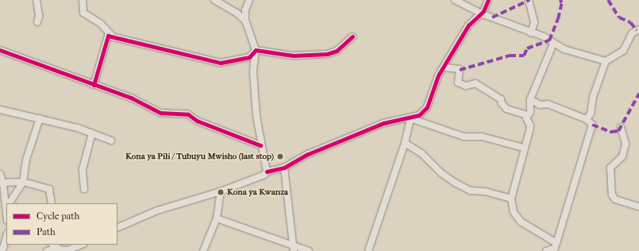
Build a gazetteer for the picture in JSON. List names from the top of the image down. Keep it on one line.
{"places":["Kona ya Pili / Tubuyu Mwisho (last stop)","Kona ya Kwanza"],"legend":["Cycle path","Path"]}
